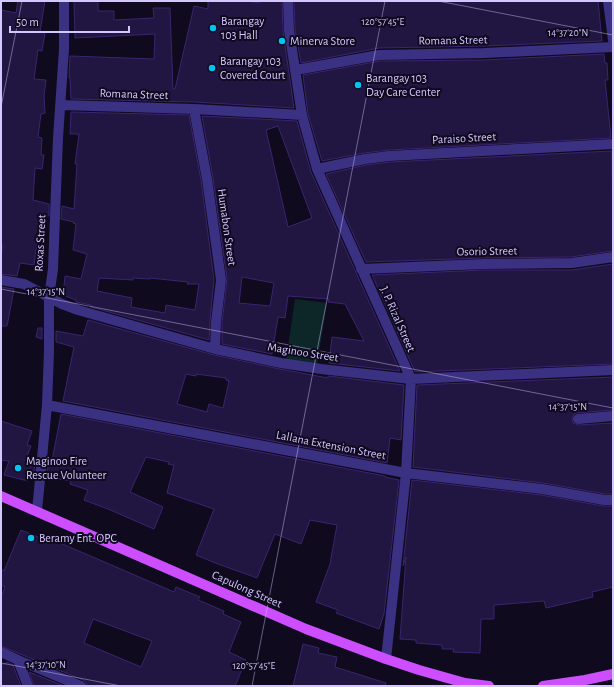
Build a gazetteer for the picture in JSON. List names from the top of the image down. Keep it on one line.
{"streets":{"main road":["Capulong Street"],"street":["Romana Street","Paraiso Street","Humabon Street","Roxas Street","Osorio Street","J. P. Rizal Street","Maginoo Street","Lallana Extension Street"]},"crossings":[["Romana Street","Humabon Street"],["Romana Street","Roxas Street"],["Romana Street","J. P. Rizal Street"],["Paraiso Street","J. P. Rizal Street"],["Humabon Street","Maginoo Street"],["Roxas Street","Maginoo Street"],["Roxas Street","Lallana Extension Street"],["Roxas Street","Capulong Street"],["Osorio Street","J. P. Rizal Street"],["J. P. Rizal Street","Maginoo Street"],["J. P. Rizal Street","Lallana Extension Street"],["J. P. Rizal Street","Capulong Street"]],"places":["Barangay 103 Hall","Minerva Store","Barangay 103 Covered Court","Barangay 103 Day Care Center","Maginoo Fire Rescue Volunteer","Beramy Ent. OPC"],"scale_bar":"50 m","coordinates":["120°57'45\"E","14°37'20\"N","14°37'15\"N","14°37'10\"N"]}
